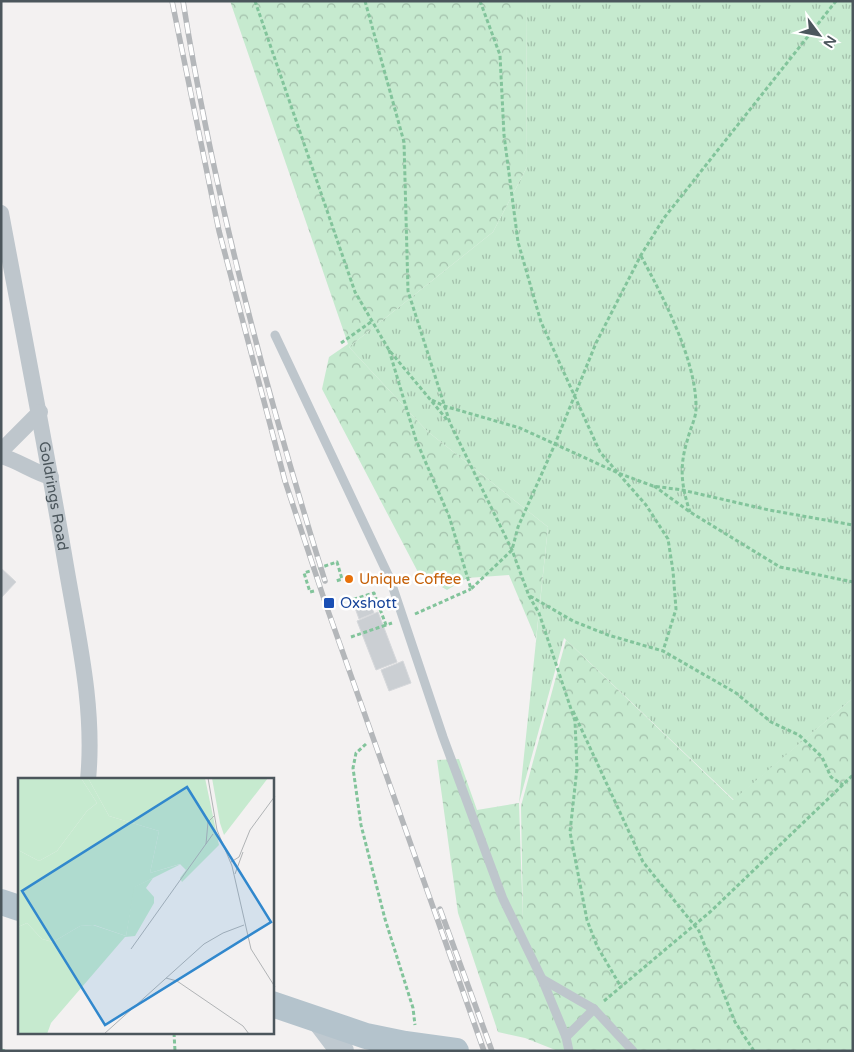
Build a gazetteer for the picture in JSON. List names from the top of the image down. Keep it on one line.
{"streets":{"street":["Goldrings Road"]},"places":{"other":["Unique Coffee"],"transit":["Oxshott"]},"north":"bottom right"}
